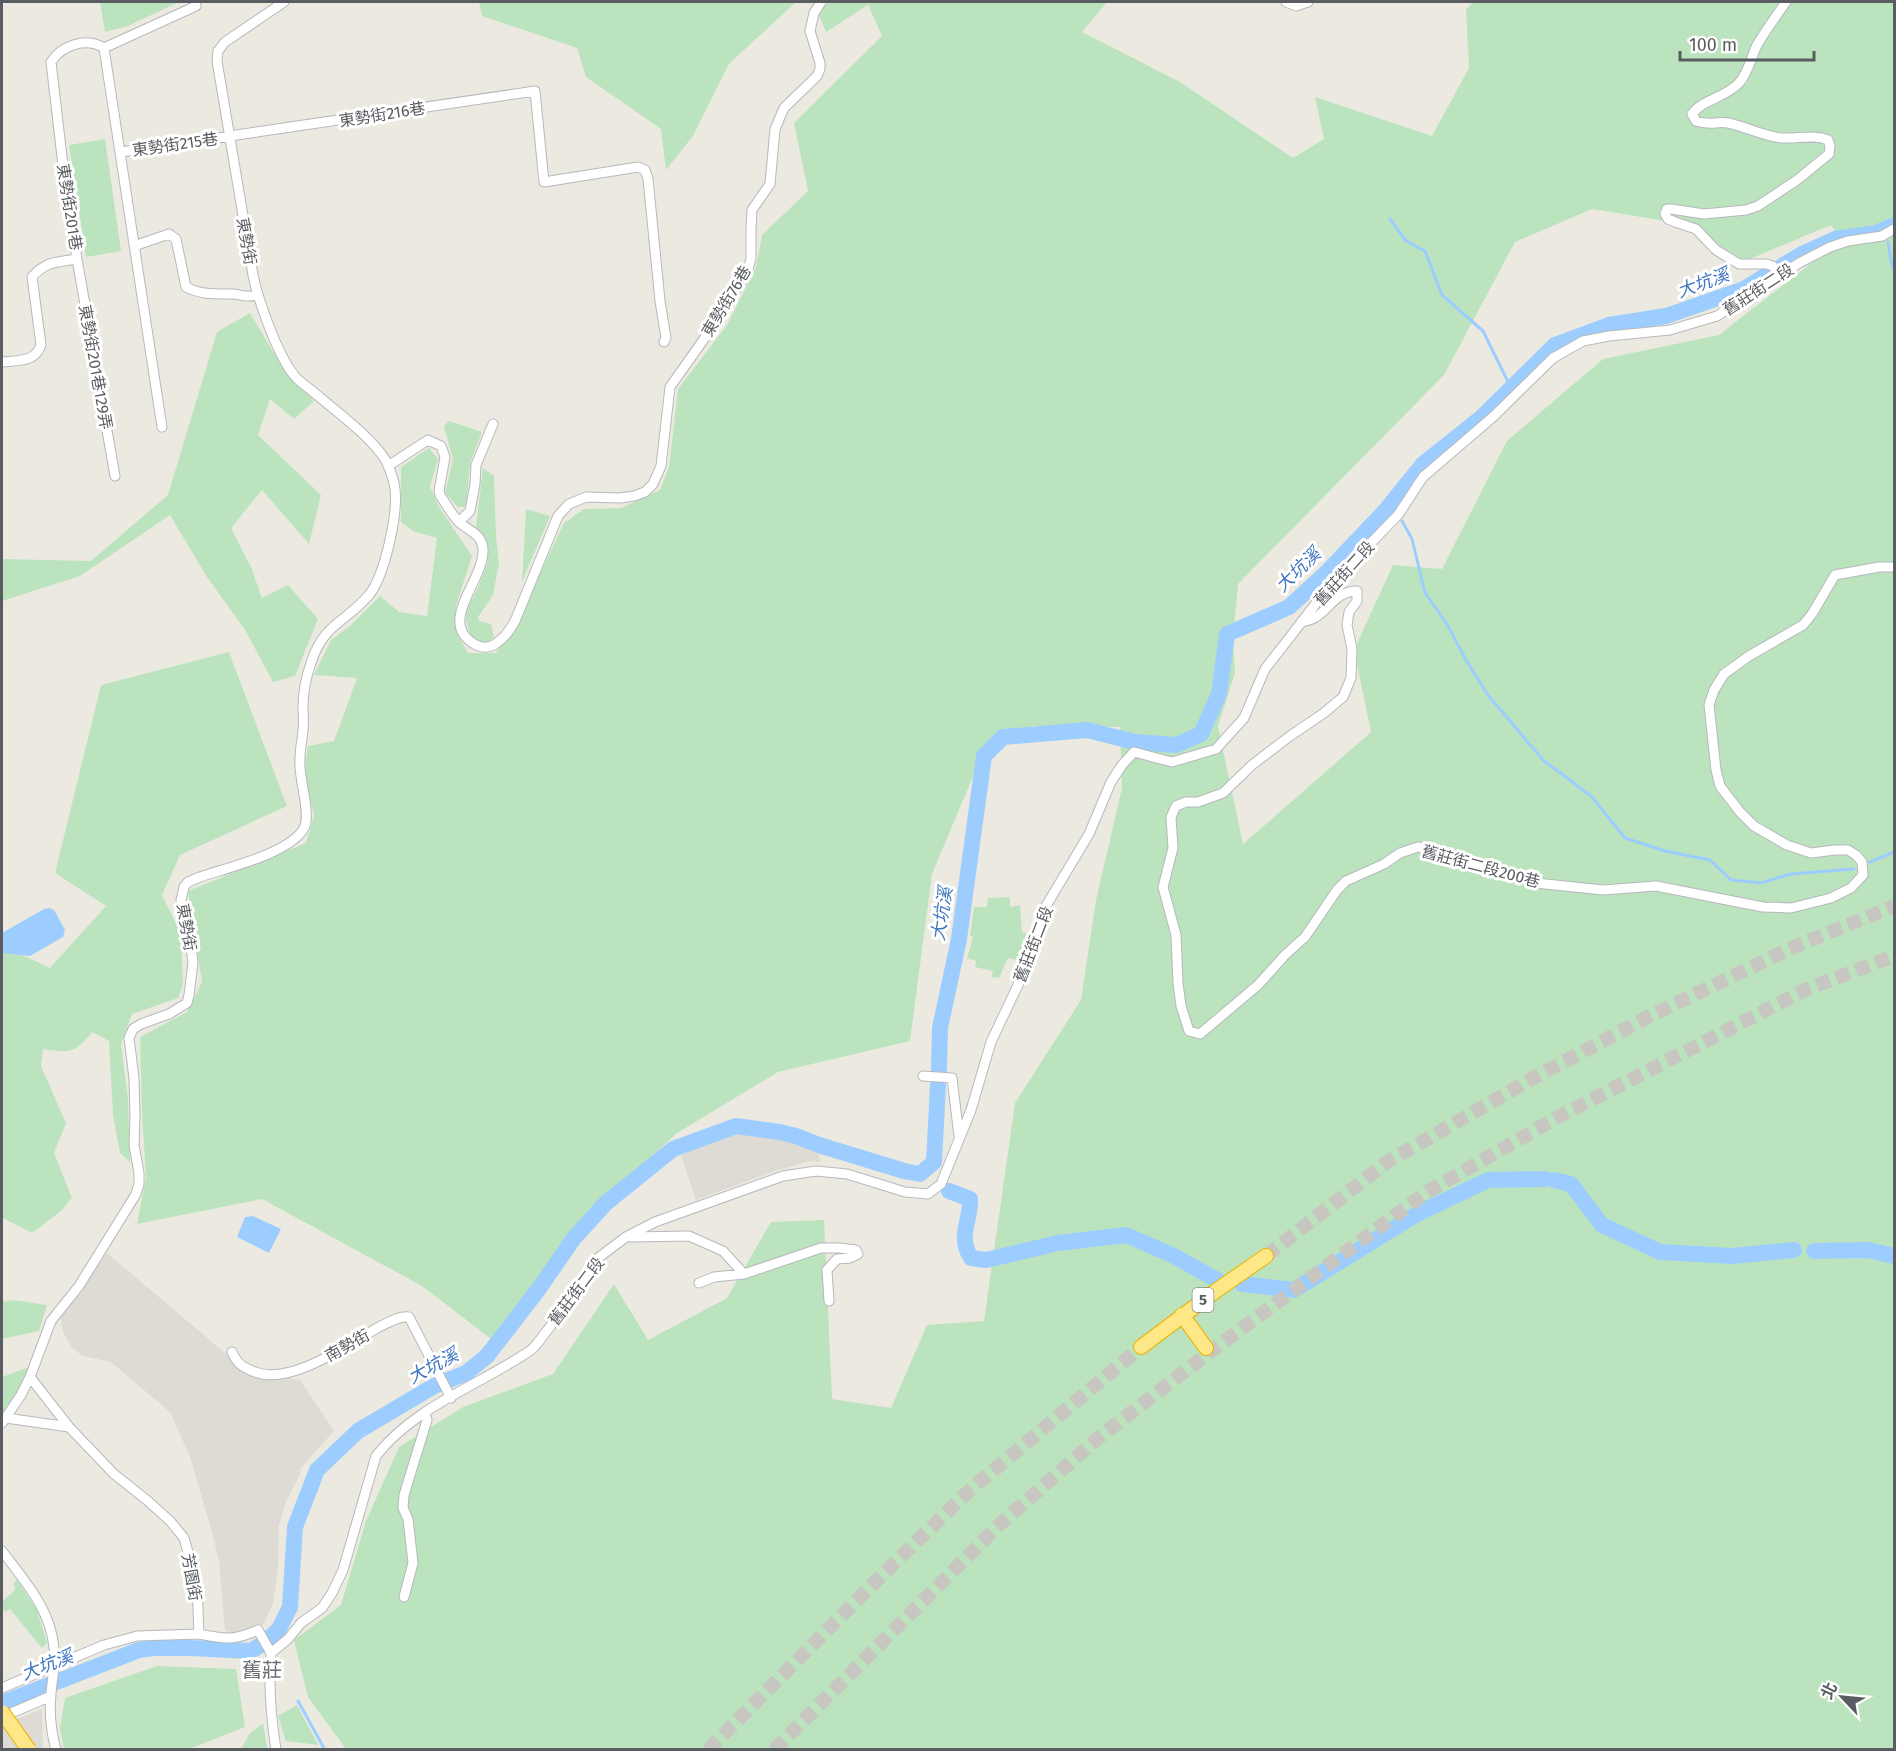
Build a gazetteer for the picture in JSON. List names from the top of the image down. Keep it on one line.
{"streets":{"highway":["5"],"street":["東勢街216巷","東勢街215巷","東勢街201巷","東勢街","舊莊街二段","東勢街76巷","東勢街201巷129弄","舊莊街二段200巷","南勢街","芳園街"]},"crossings":[["東勢街216巷","東勢街215巷"],["東勢街216巷","東勢街"],["東勢街215巷","東勢街"],["東勢街201巷","東勢街201巷129弄"],["東勢街","芳園街"],["舊莊街二段","舊莊街二段200巷"],["舊莊街二段","南勢街"]],"districts":["舊莊"],"water":["大坑溪"],"scale_bar":"100 m","north":"top left"}
